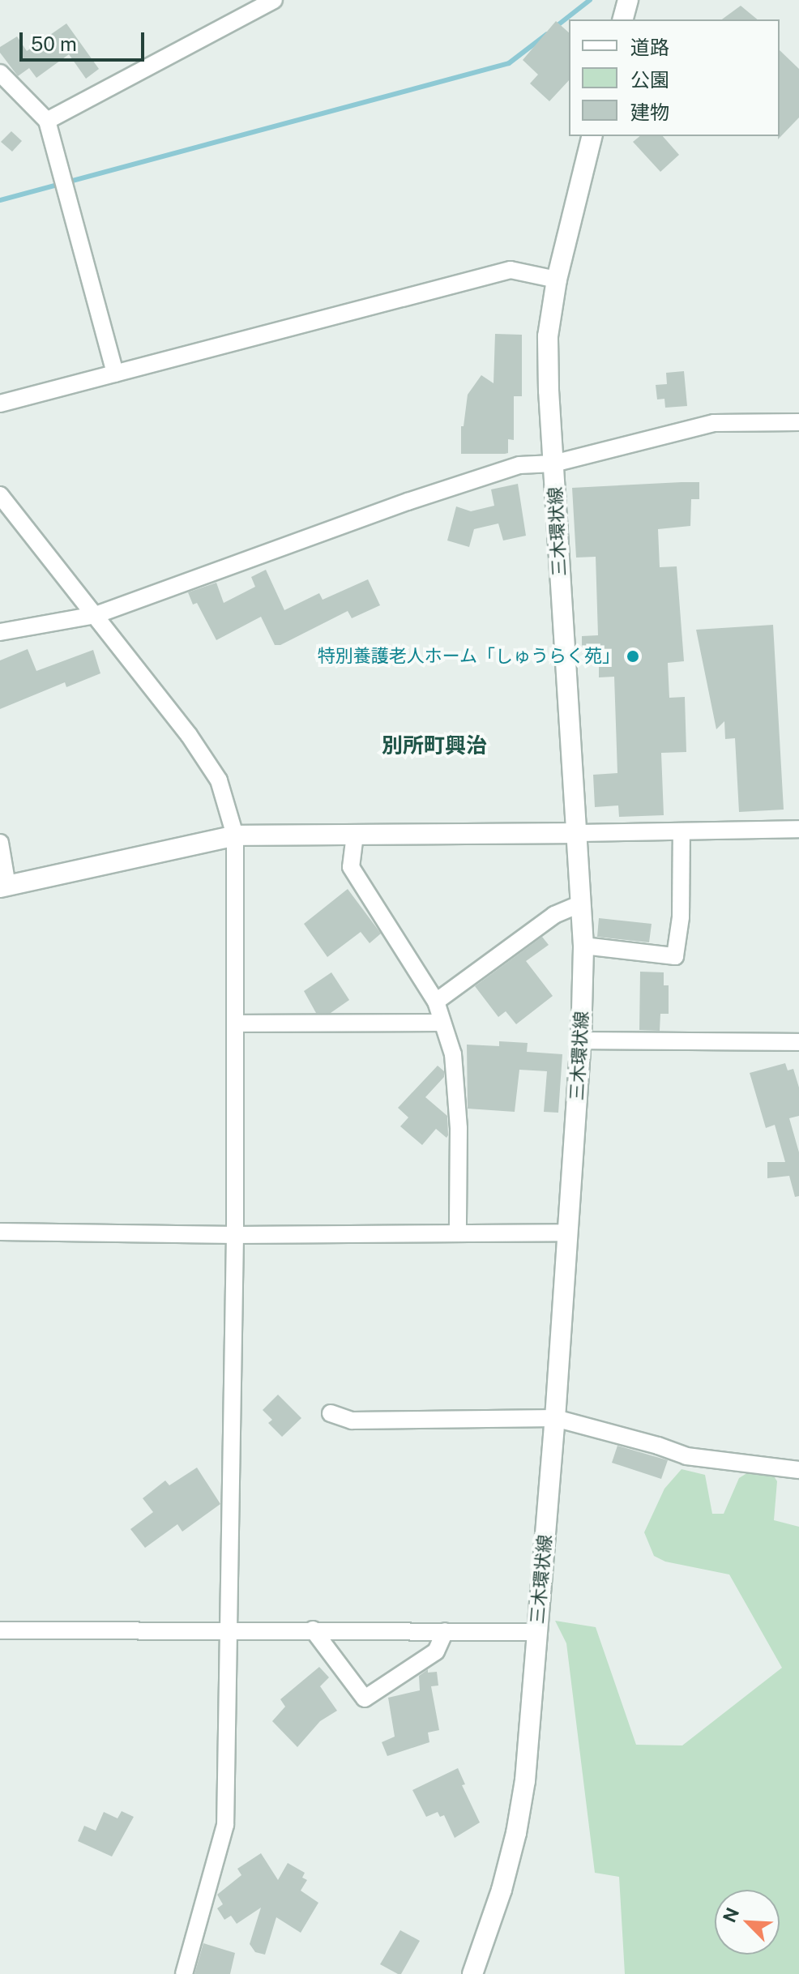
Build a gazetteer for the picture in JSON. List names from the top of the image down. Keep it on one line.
{"streets":{"main road":["三木環状線"]},"districts":["別所町興治"],"places":["特別養護老人ホーム「しゅうらく苑」"],"legend":["道路","公園","建物"],"scale_bar":"50 m","north":"top left"}
